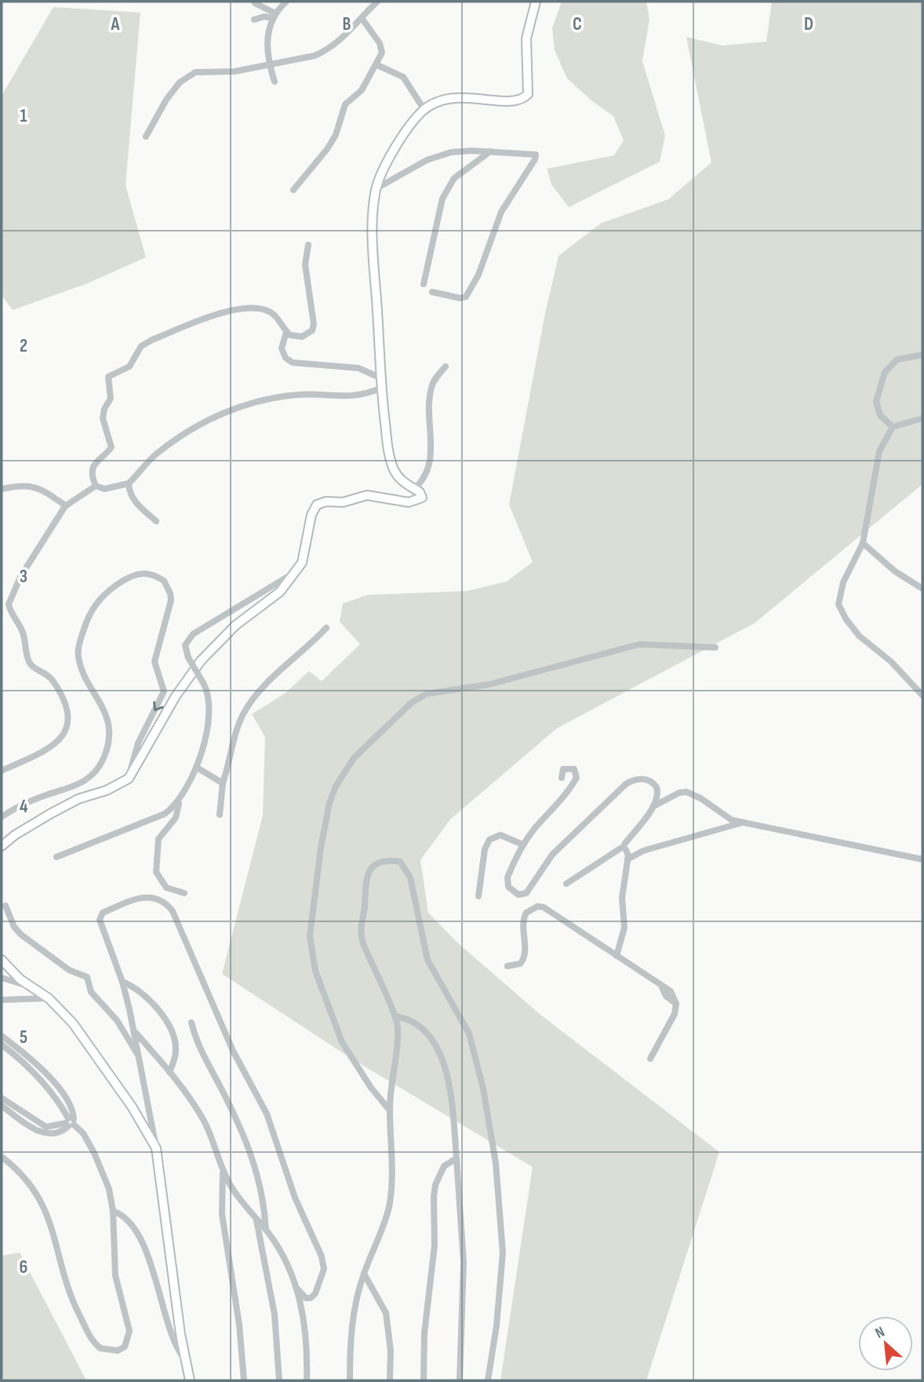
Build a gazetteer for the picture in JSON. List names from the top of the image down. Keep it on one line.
{"north":"top left","grid":{"columns":["A","B","C","D"],"rows":["1","2","3","4","5","6"]}}
